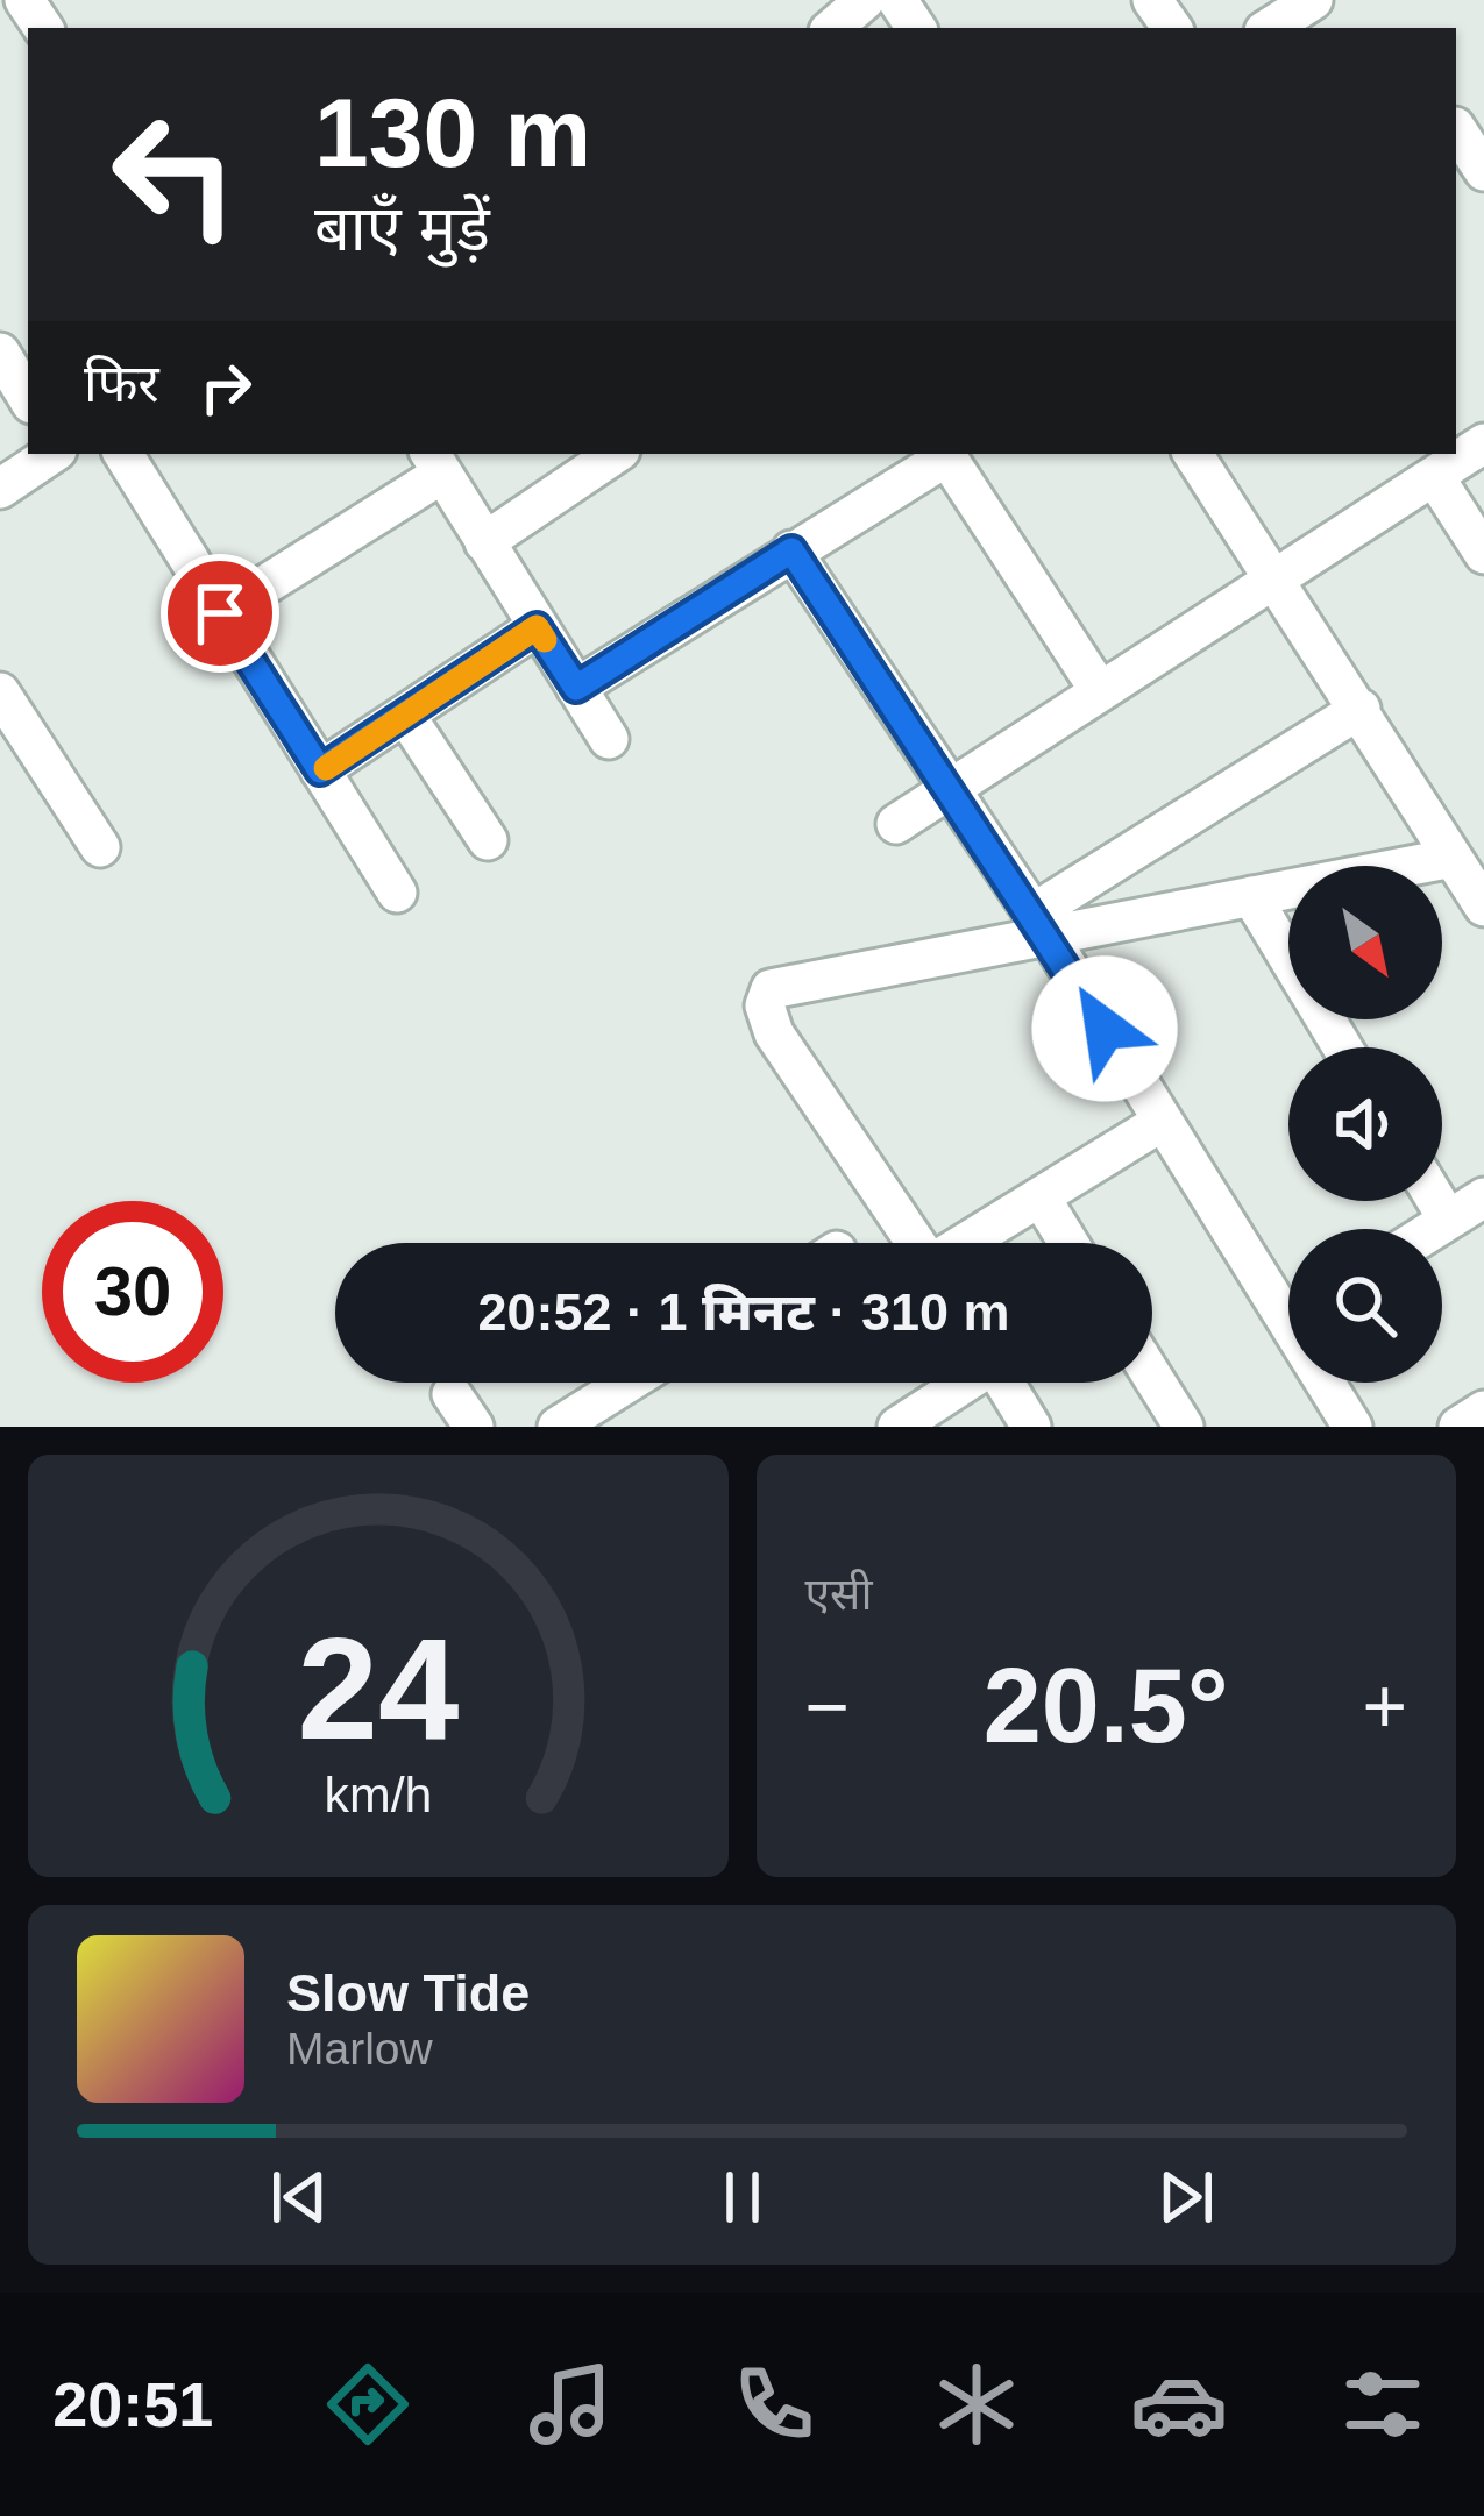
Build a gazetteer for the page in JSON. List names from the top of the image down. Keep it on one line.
{"north":"bottom right","page":{"turn":["130 m","बाएँ मुड़ें"],"then":"फिर","limit":"30","trip":"20:52 · 1 मिनट · 310 m","tile":"एसी","heat":["−","20.5°","+"],"song":["Slow Tide","Marlow"],"tabs":"20:51","gauge":["24","km/h"]}}
